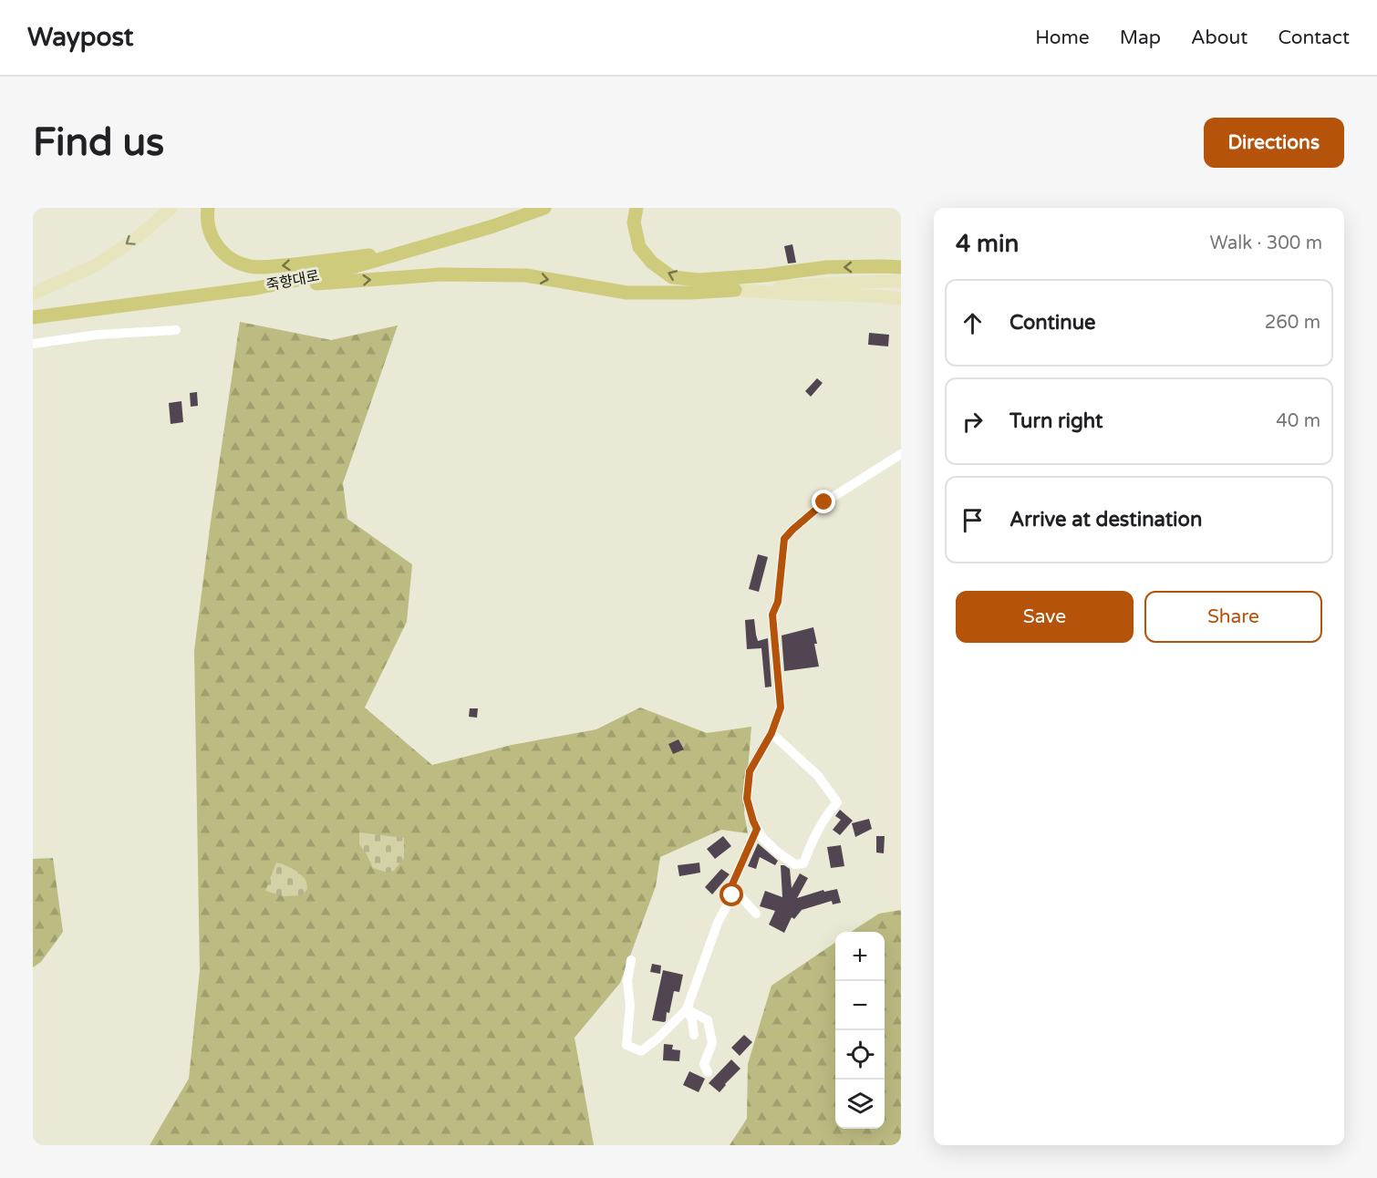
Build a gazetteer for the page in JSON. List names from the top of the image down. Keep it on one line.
{"streets":{"main road":["죽향대로"]},"page":{"header":"Waypost","nav":["Home","Map","About","Contact"],"buttons":["Directions",["Save","Share"]],"title":"Find us","heading":["4 min","Walk · 300 m"],"list":[["Continue","260 m"],["Turn right","40 m"],"Arrive at destination"],"map_buttons":["+","−"]}}
